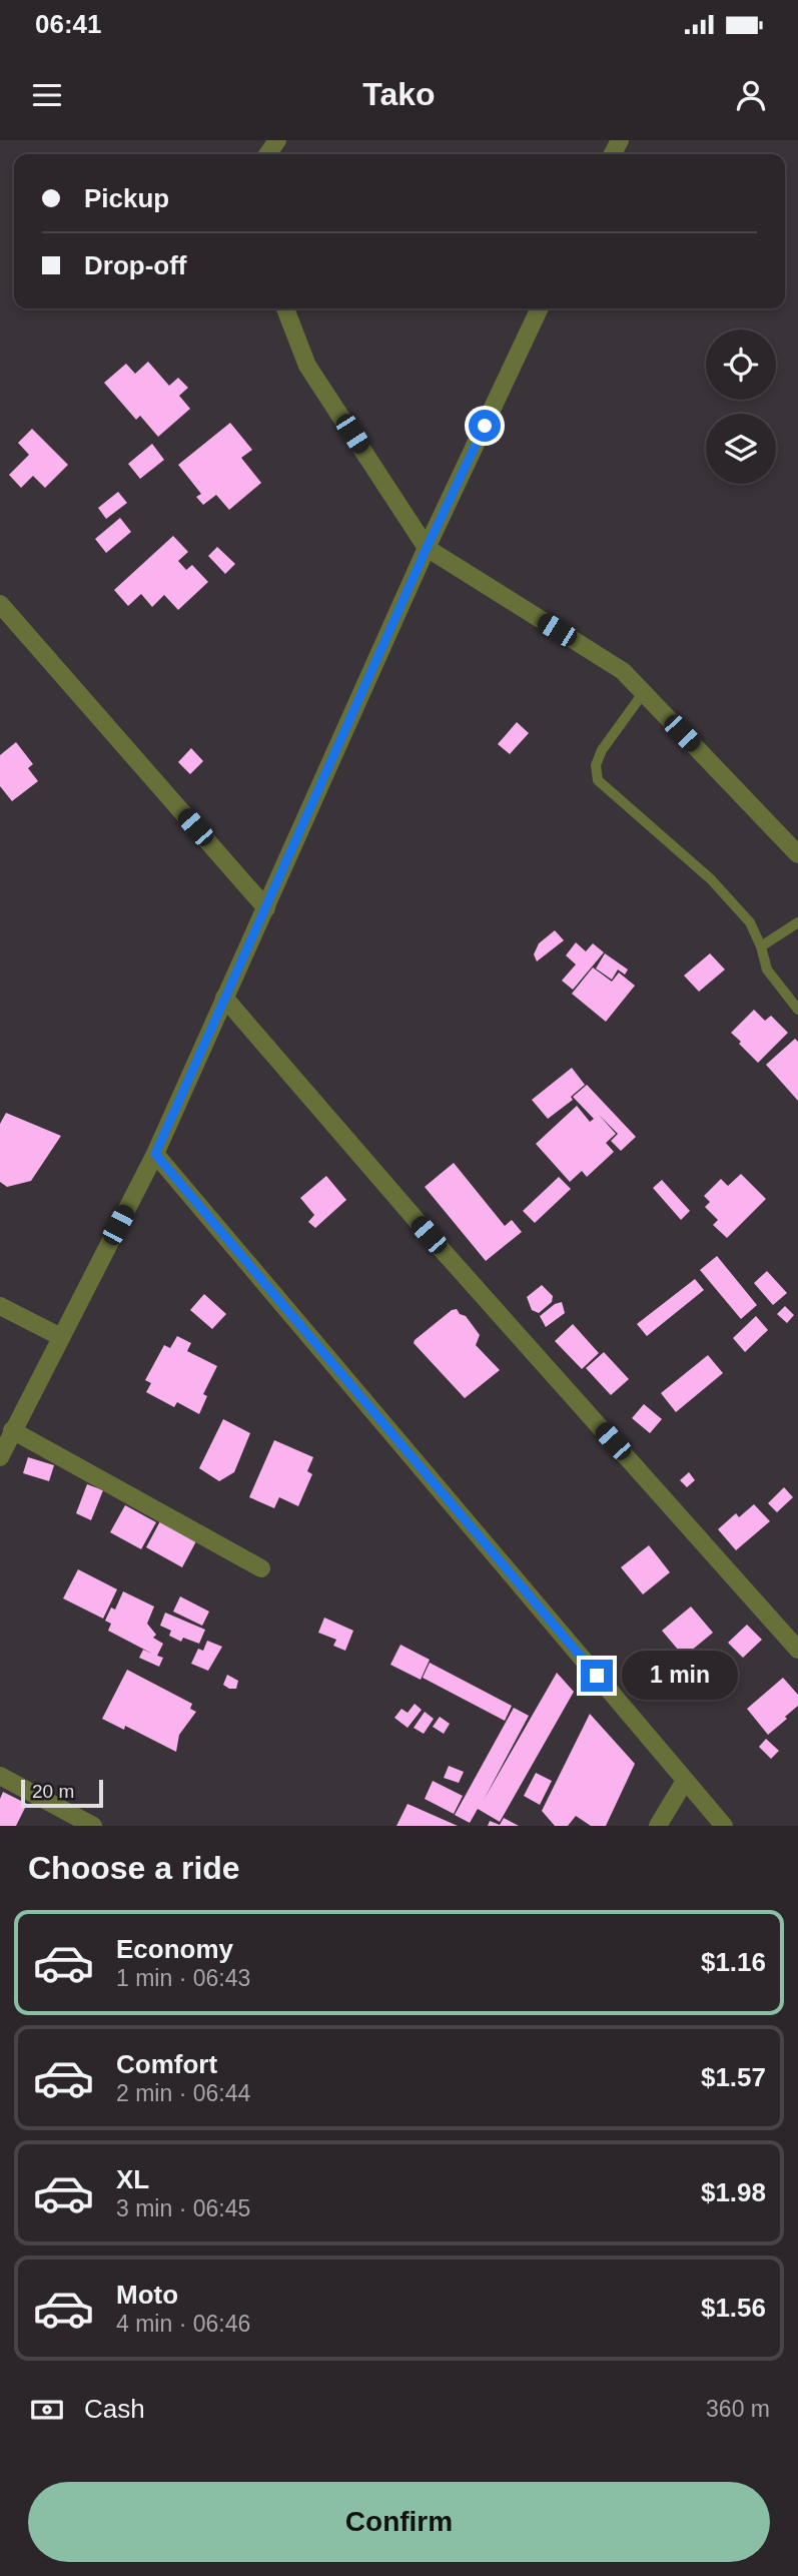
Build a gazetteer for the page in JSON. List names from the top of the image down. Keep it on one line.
{"scale_bar":"20 m","page":{"status":"06:41","header":"Tako","banner":["Pickup","Drop-off"],"bubble":"1 min","scale":"20 m","heading":"Choose a ride","list":[{"name":"Economy","note":"1 min · 06:43","value":"$1.16"},{"name":"Comfort","note":"2 min · 06:44","value":"$1.57"},{"name":"XL","note":"3 min · 06:45","value":"$1.98"},{"name":"Moto","note":"4 min · 06:46","value":"$1.56"}],"pay":["Cash","360 m"],"buttons":"Confirm"}}
